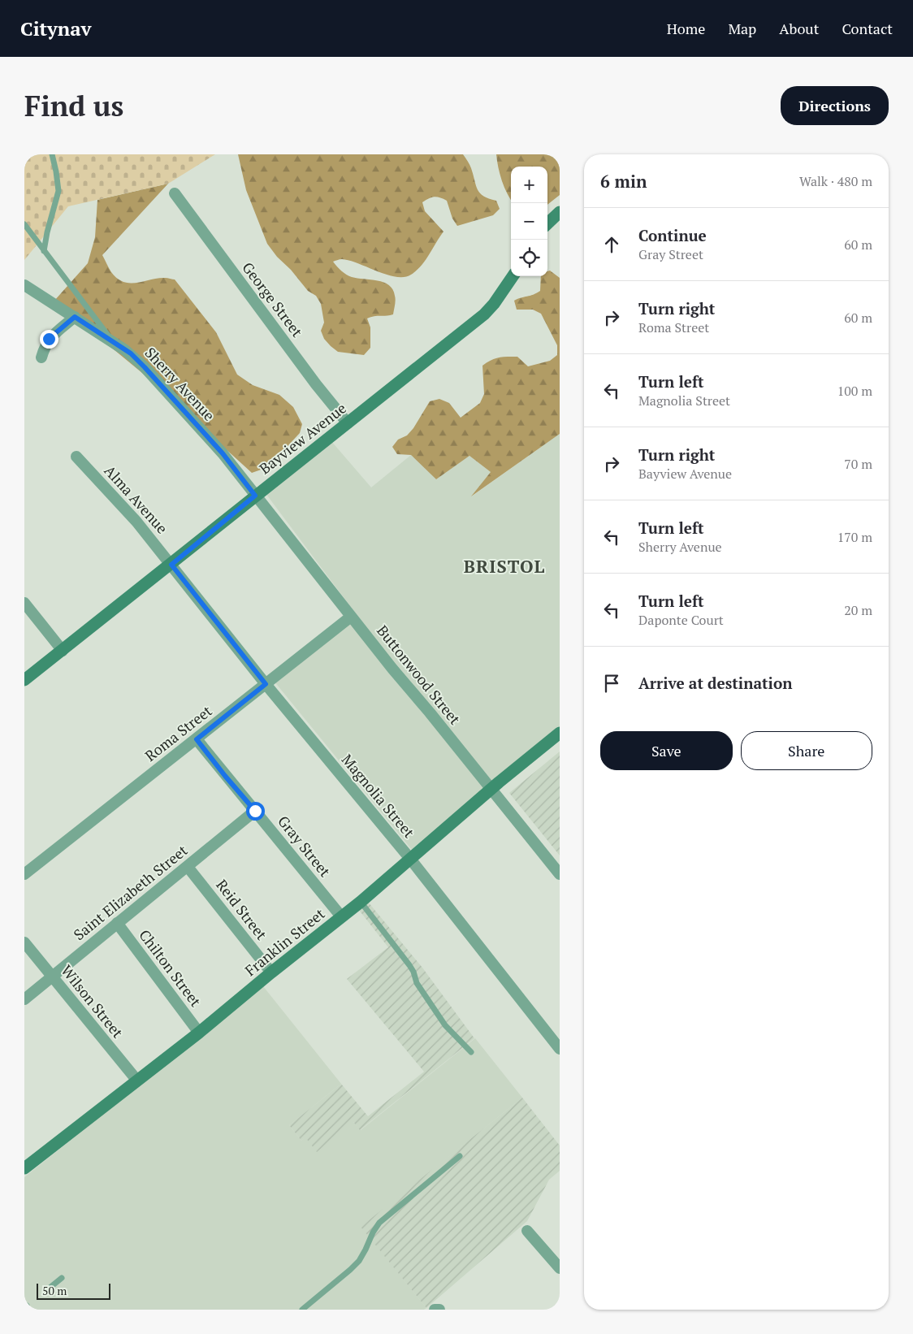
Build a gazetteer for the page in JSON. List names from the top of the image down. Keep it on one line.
{"streets":{"street":["George Street","Sherry Avenue","Bayview Avenue","Alma Avenue","Buttonwood Street","Roma Street","Magnolia Street","Gray Street","Saint Elizabeth Street","Reid Street","Franklin Street","Chilton Street","Wilson Street"]},"crossings":[["George Street","Bayview Avenue"],["Sherry Avenue","Bayview Avenue"],["Sherry Avenue","Buttonwood Street"],["Bayview Avenue","Alma Avenue"],["Bayview Avenue","Buttonwood Street"],["Bayview Avenue","Magnolia Street"],["Alma Avenue","Magnolia Street"],["Buttonwood Street","Roma Street"],["Buttonwood Street","Franklin Street"],["Roma Street","Magnolia Street"],["Roma Street","Gray Street"],["Magnolia Street","Franklin Street"],["Gray Street","Saint Elizabeth Street"],["Gray Street","Franklin Street"],["Saint Elizabeth Street","Reid Street"],["Saint Elizabeth Street","Chilton Street"],["Saint Elizabeth Street","Wilson Street"],["Reid Street","Franklin Street"],["Franklin Street","Chilton Street"],["Franklin Street","Wilson Street"]],"districts":["BRISTOL"],"scale_bar":"50 m","page":{"header":"Citynav","nav":["Home","Map","About","Contact"],"buttons":["Directions",["Save","Share"]],"title":"Find us","heading":["6 min","Walk · 480 m"],"map_buttons":["+","−"],"list":[["Continue","Gray Street","60 m"],["Turn right","Roma Street","60 m"],["Turn left","Magnolia Street","100 m"],["Turn right","Bayview Avenue","70 m"],["Turn left","Sherry Avenue","170 m"],["Turn left","Daponte Court","20 m"],"Arrive at destination"],"scale":"50 m"}}
